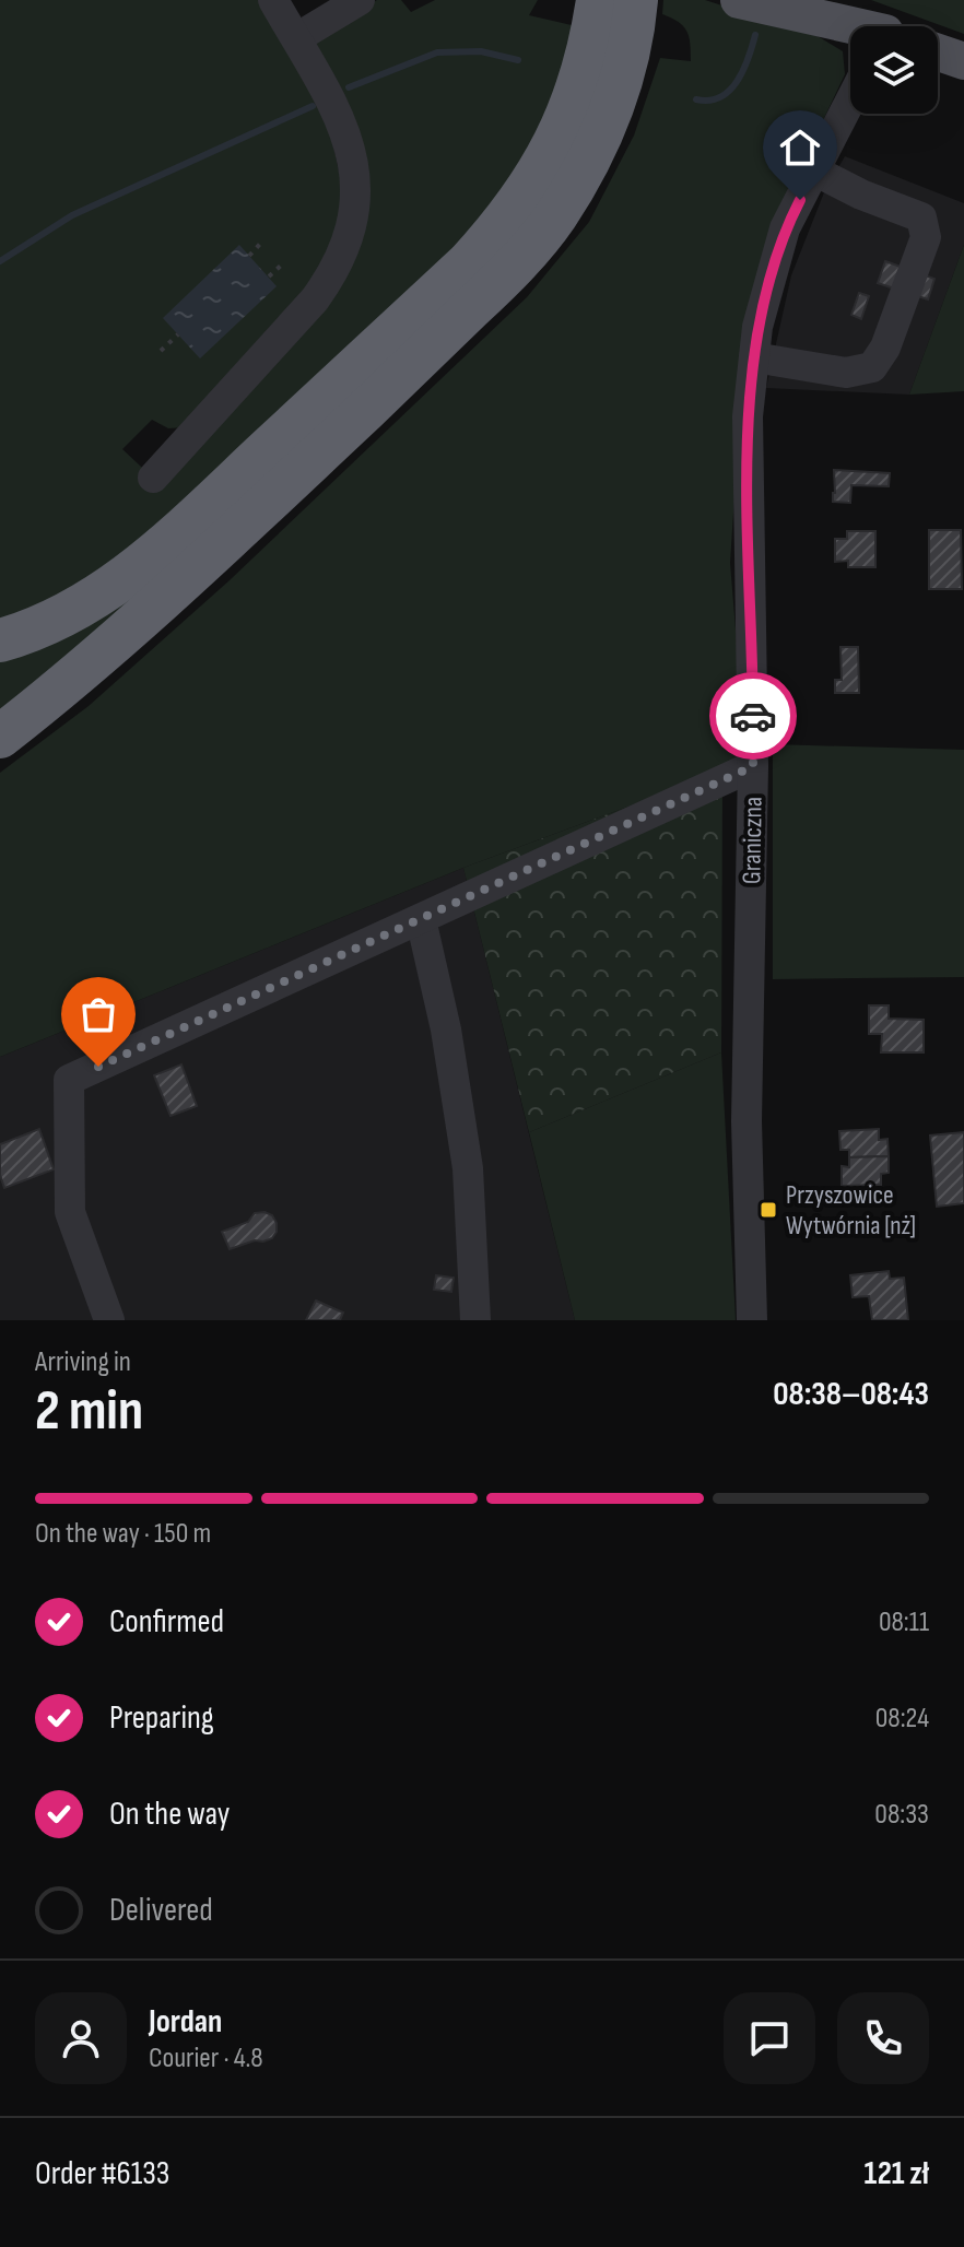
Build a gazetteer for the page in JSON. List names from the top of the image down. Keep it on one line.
{"streets":{"street":["Graniczna"]},"places":{"transit":["Przyszowice Wytwórnia [nż]"]},"page":{"heading":["2 min","Arriving in","08:38–08:43"],"panel":["Jordan","Courier · 4.8","Order #6133","121 zł"],"bar":"On the way · 150 m","list":[["Confirmed","08:11"],["Preparing","08:24"],["On the way","08:33"],"Delivered"]}}
